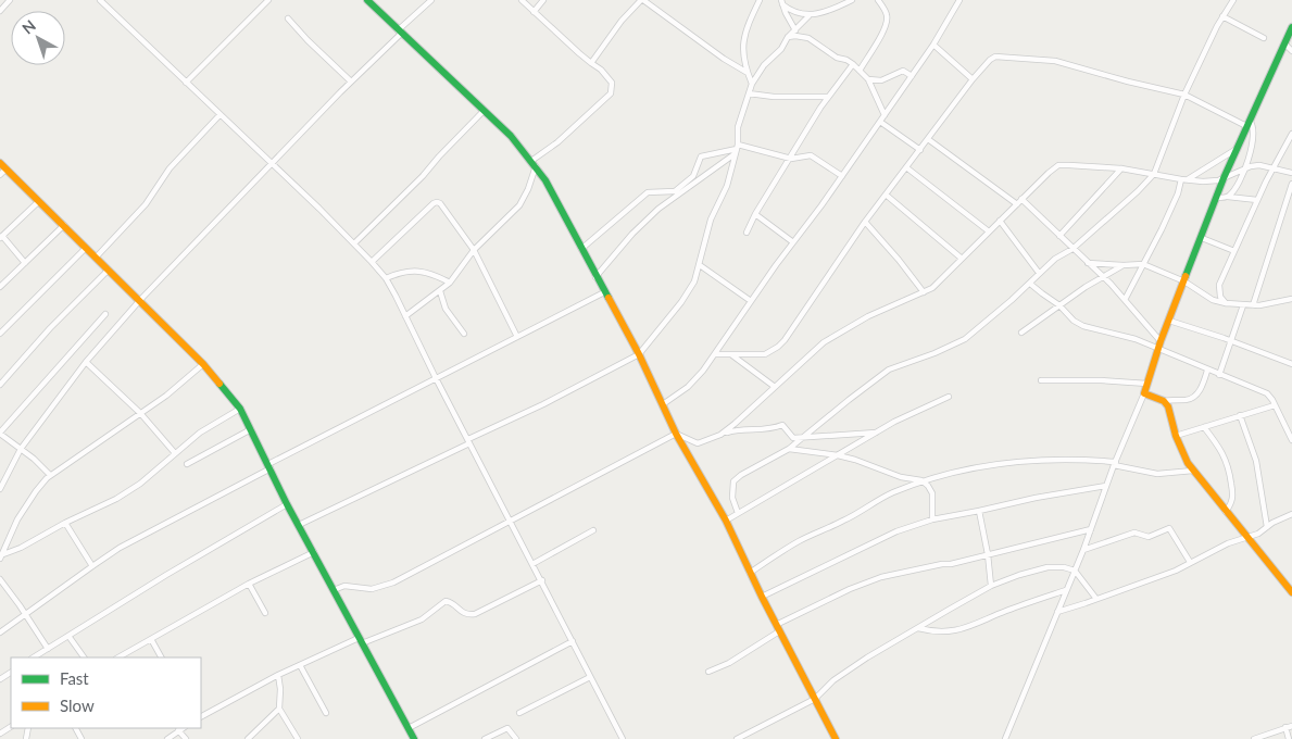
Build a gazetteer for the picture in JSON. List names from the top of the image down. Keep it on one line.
{"legend":["Fast","Slow"],"north":"top left"}
